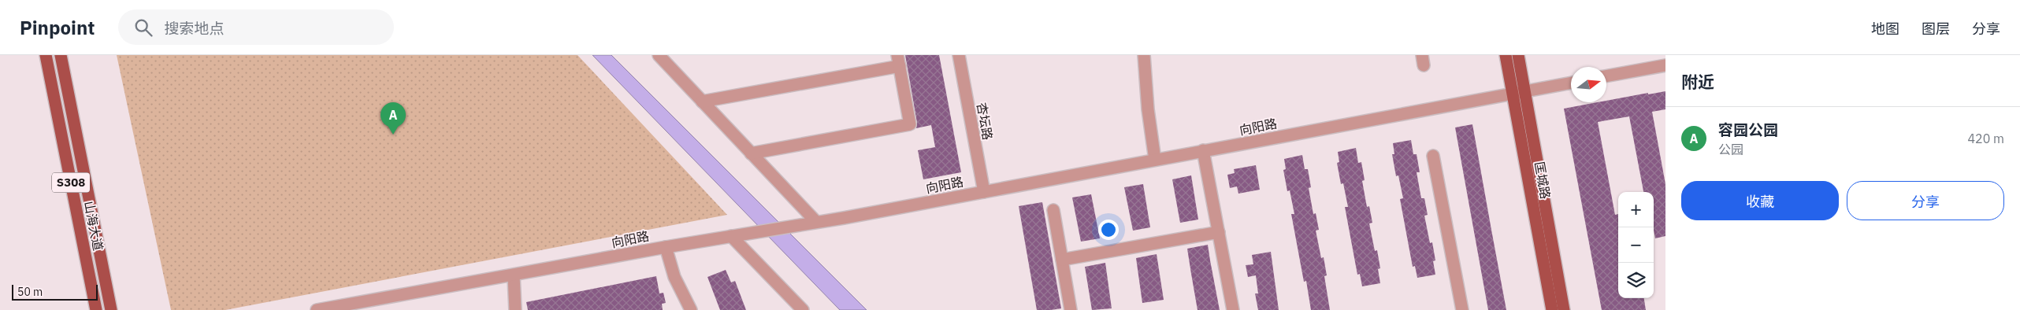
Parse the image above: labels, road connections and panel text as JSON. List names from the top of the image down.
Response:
{
  "streets": {
    "main road": ["匡城路", "S308", "山海大道"],
    "street": ["杏坛路", "向阳路"]
  },
  "crossings": [
    ["杏坛路", "向阳路"],
    ["向阳路", "匡城路"]
  ],
  "scale_bar": "50 m",
  "north": "right",
  "page": {
    "header": "Pinpoint",
    "search": "搜索地点",
    "nav": ["地图", "图层", "分享"],
    "heading": "附近",
    "pins": "A",
    "list": [
      {
        "mark": "A",
        "name": "容园公园",
        "note": "公园",
        "value": "420 m"
      }
    ],
    "buttons": ["收藏", "分享"],
    "map_buttons": ["+", "−"],
    "scale": "50 m"
  }
}
